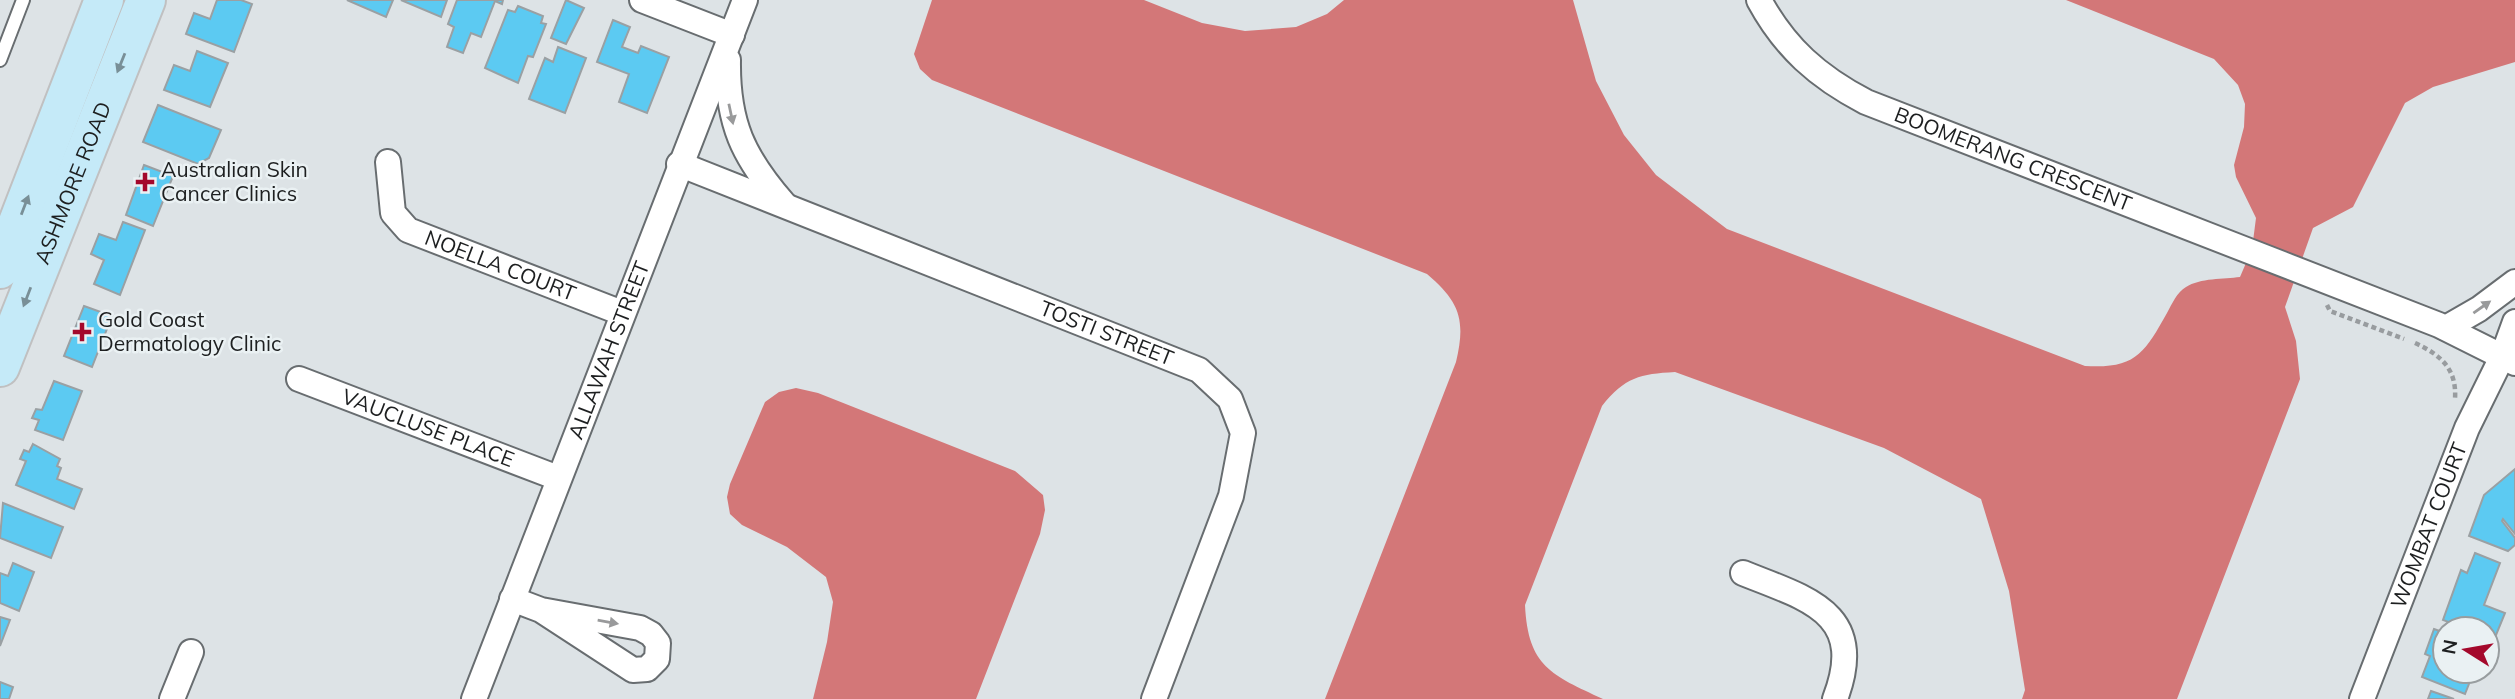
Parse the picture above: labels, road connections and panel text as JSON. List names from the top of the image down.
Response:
{
  "streets": {
    "main road": ["ASHMORE ROAD"],
    "street": [
      "BOOMERANG CRESCENT",
      "NOELLA COURT",
      "TOSTI STREET",
      "ALLAWAH STREET",
      "VAUCLUSE PLACE",
      "WOMBAT COURT"
    ]
  },
  "crossings": [
    ["BOOMERANG CRESCENT", "WOMBAT COURT"],
    ["NOELLA COURT", "ALLAWAH STREET"],
    ["TOSTI STREET", "ALLAWAH STREET"],
    ["ALLAWAH STREET", "VAUCLUSE PLACE"]
  ],
  "places": {
    "health": ["Australian Skin Cancer Clinics", "Gold Coast Dermatology Clinic"]
  },
  "north": "left"
}
